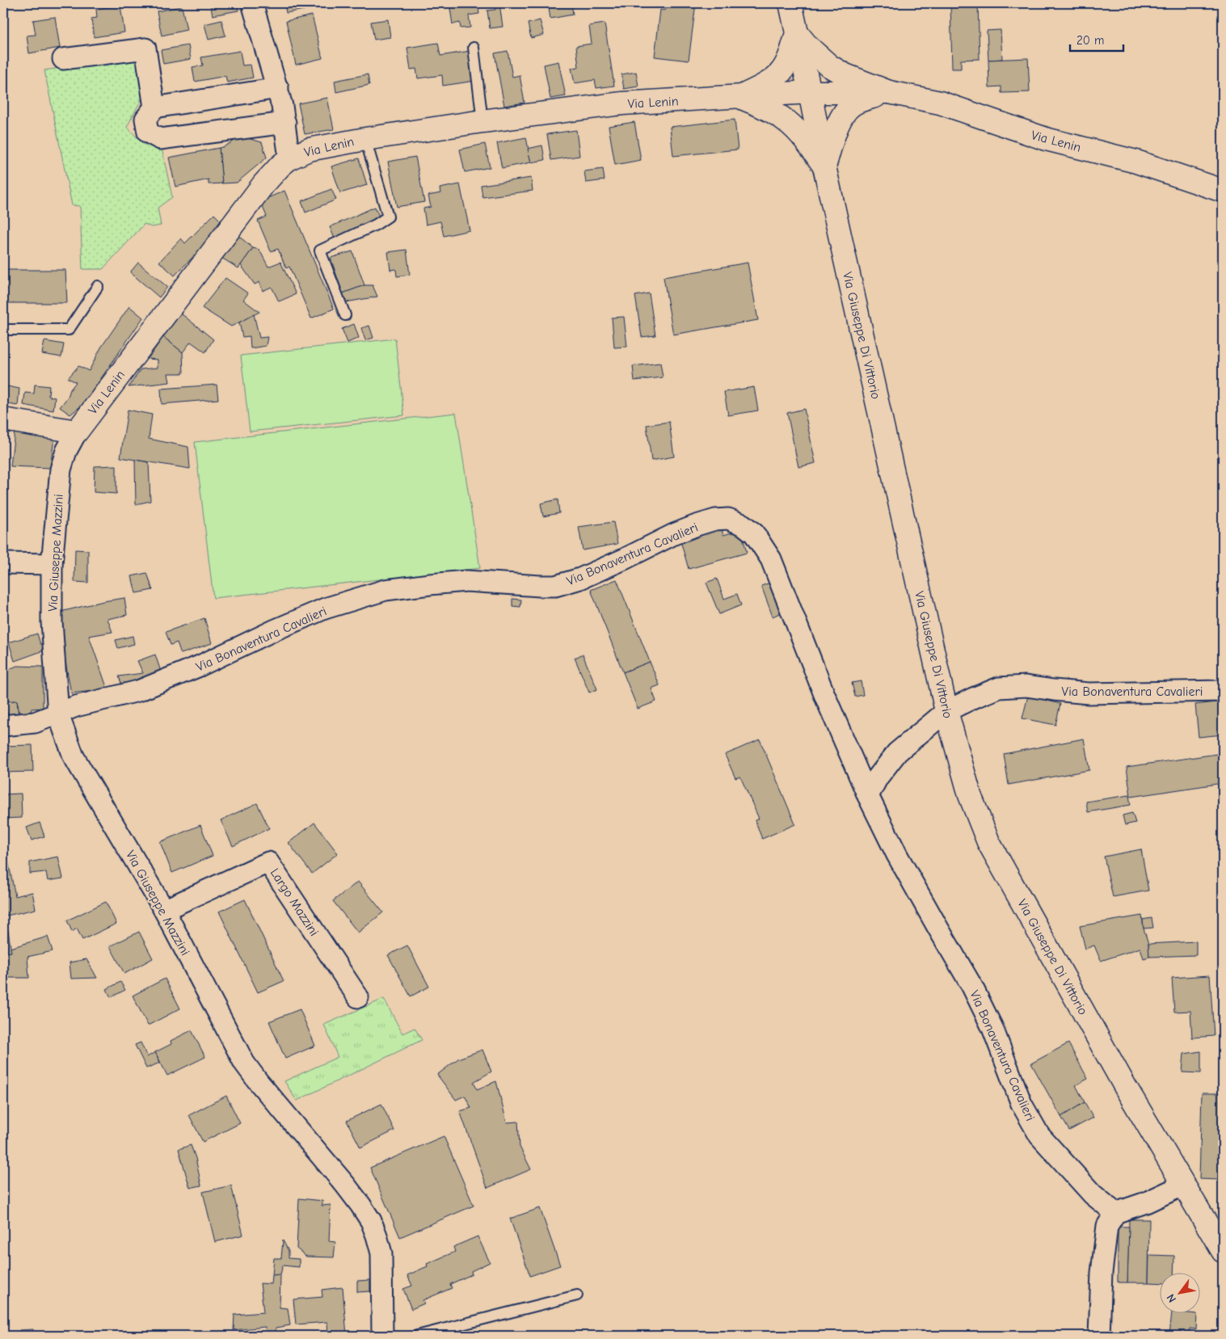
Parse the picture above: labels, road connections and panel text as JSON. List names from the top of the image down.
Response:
{
  "streets": {
    "street": [
      "Via Lenin",
      "Via Giuseppe Di Vittorio",
      "Via Giuseppe Mazzini",
      "Via Bonaventura Cavalieri",
      "Largo Mazzini"
    ]
  },
  "crossings": [
    ["Via Lenin", "Via Giuseppe Di Vittorio"],
    ["Via Lenin", "Via Giuseppe Mazzini"],
    ["Via Giuseppe Di Vittorio", "Via Bonaventura Cavalieri"],
    ["Via Giuseppe Mazzini", "Via Bonaventura Cavalieri"],
    ["Via Giuseppe Mazzini", "Largo Mazzini"]
  ],
  "scale_bar": "20 m",
  "north": "bottom left"
}
